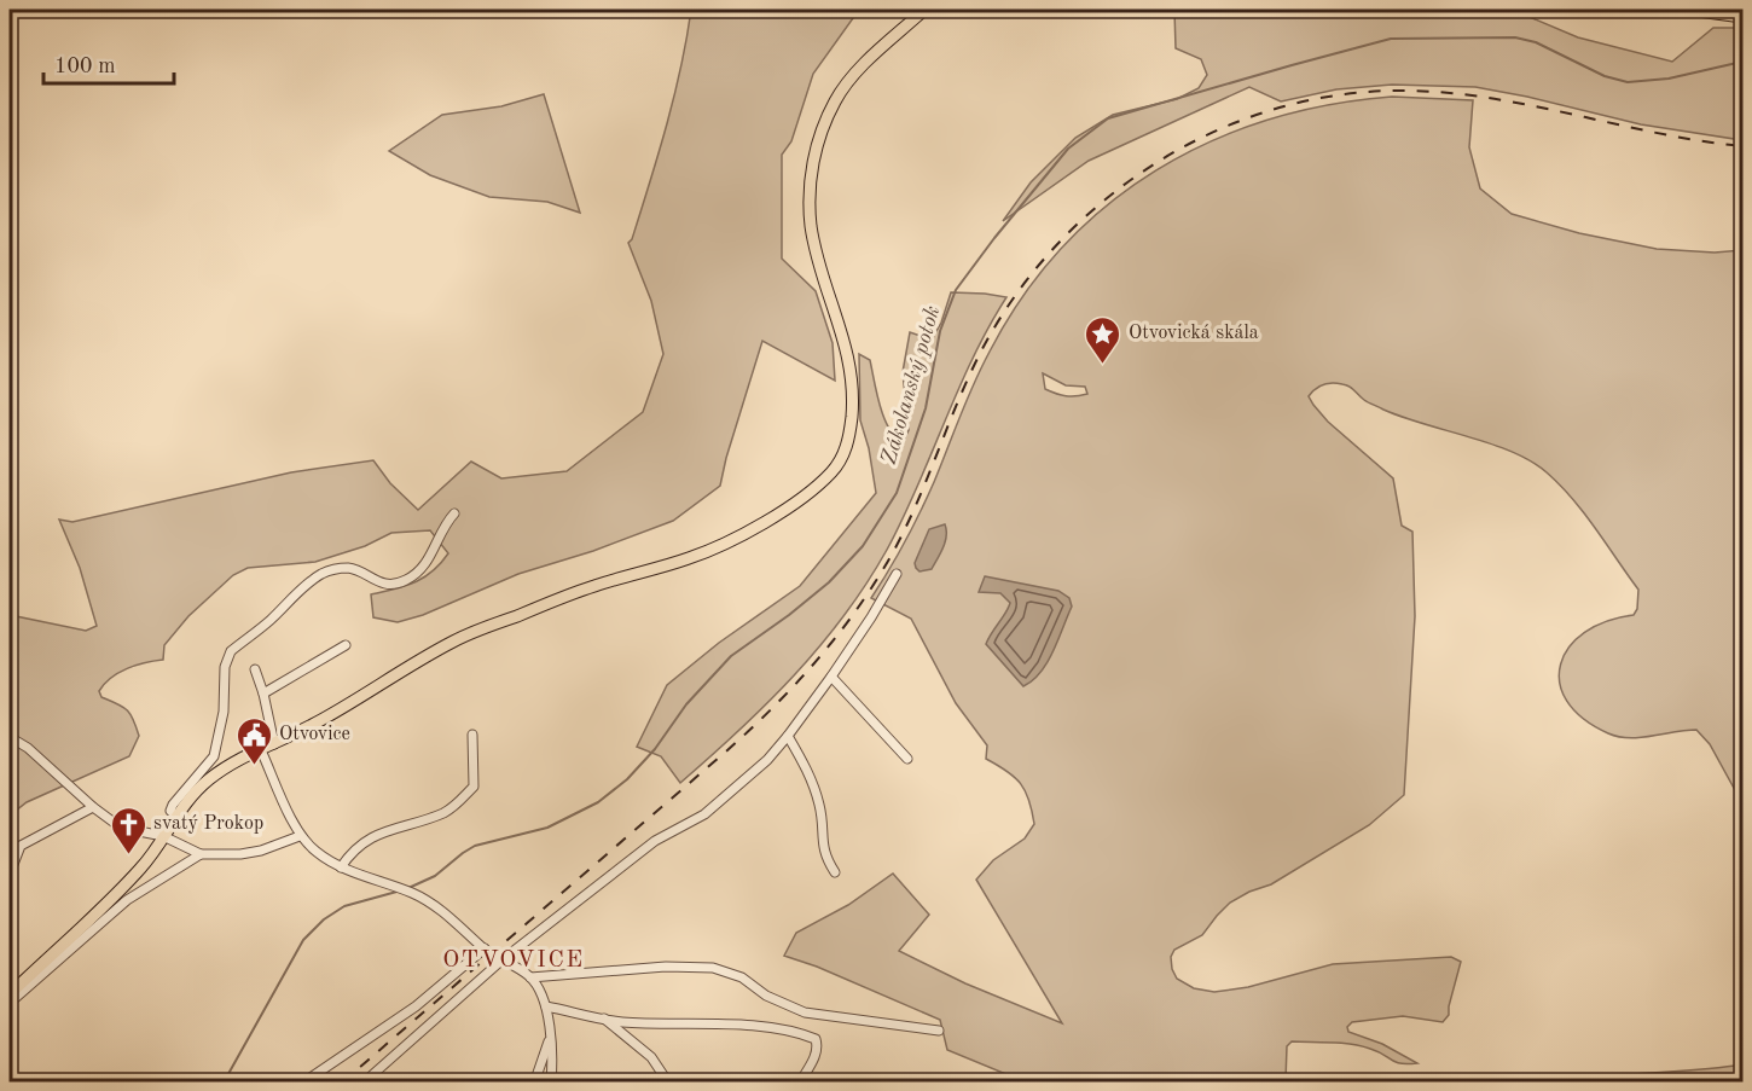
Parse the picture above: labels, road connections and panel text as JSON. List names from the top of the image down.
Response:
{
  "districts": ["OTVOVICE"],
  "water": ["Zákolanský potok"],
  "places": {
    "place": ["Otvovická skála"],
    "public building": ["Otvovice"],
    "church": ["svatý Prokop"]
  },
  "scale_bar": "100 m"
}
